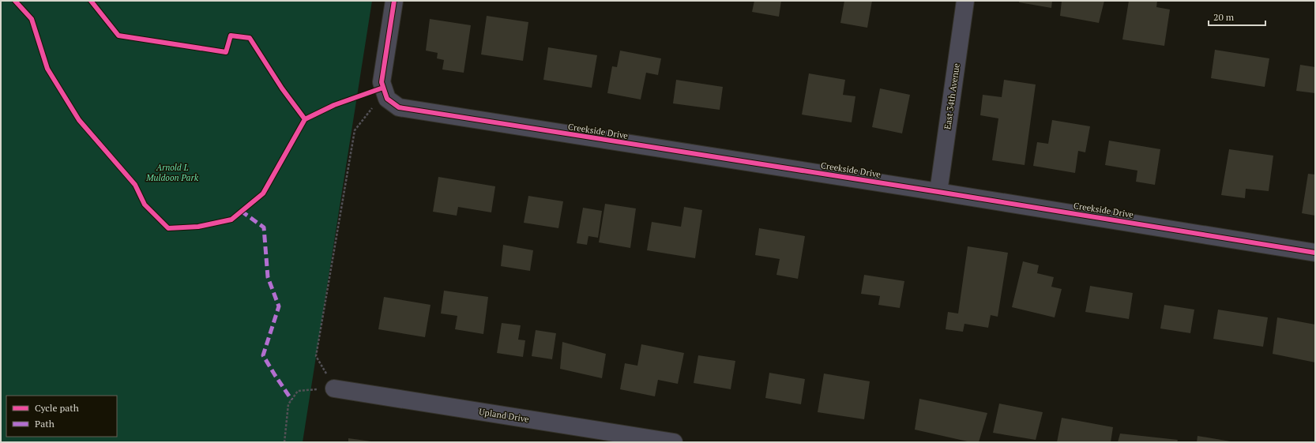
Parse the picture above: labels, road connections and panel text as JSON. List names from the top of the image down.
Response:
{
  "streets": {
    "street": ["East 34th Avenue", "Creekside Drive", "Upland Drive"]
  },
  "crossings": [
    ["East 34th Avenue", "Creekside Drive"]
  ],
  "parks": ["Arnold L Muldoon Park"],
  "legend": ["Cycle path", "Path"],
  "scale_bar": "20 m"
}
